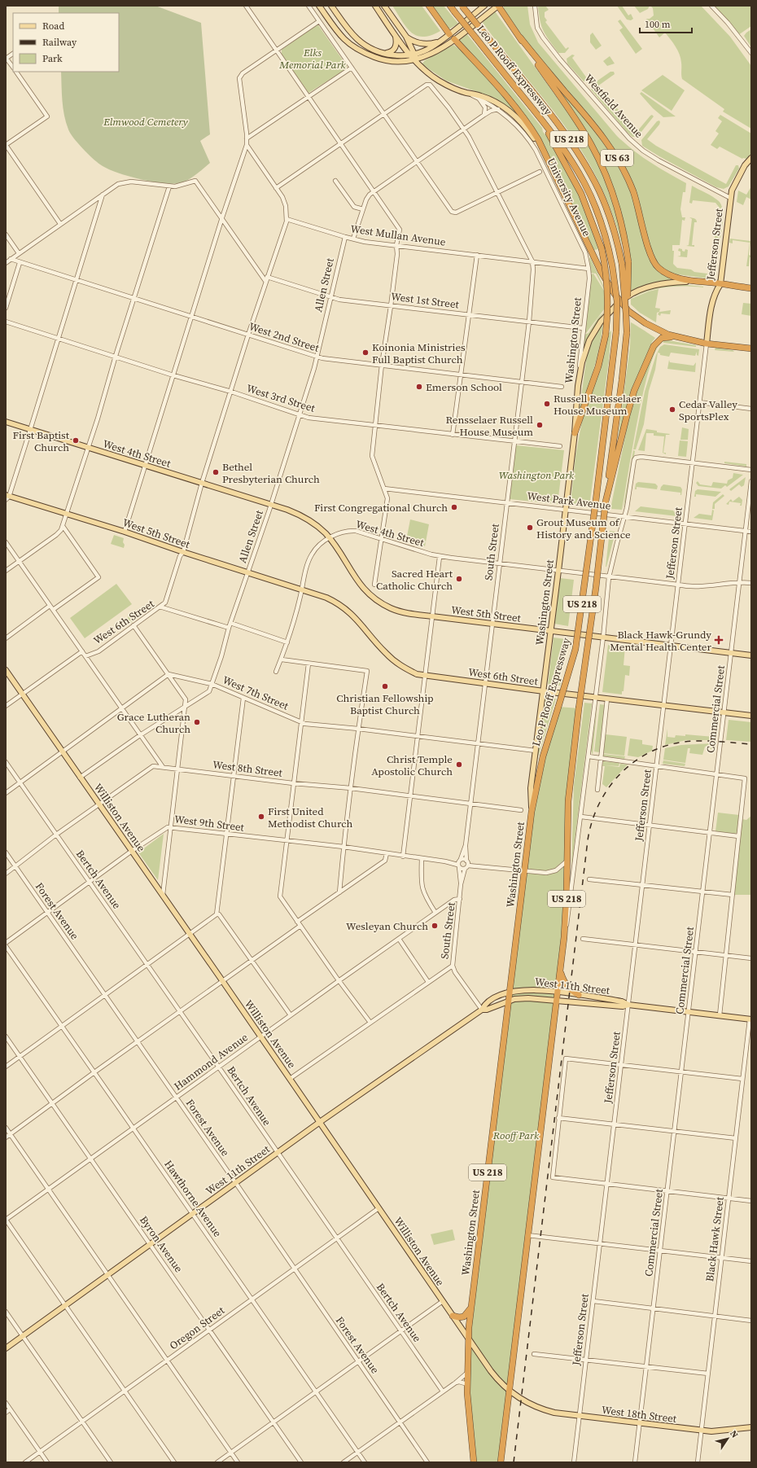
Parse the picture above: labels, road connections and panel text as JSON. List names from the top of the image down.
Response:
{
  "streets": {
    "highway": [
      "Leo P Rooff Expressway",
      "US 218",
      "US 63",
      "Washington Street"
    ],
    "main road": [
      "University Avenue",
      "Jefferson Street",
      "West 4th Street",
      "West 5th Street",
      "West 6th Street",
      "Williston Avenue",
      "West 11th Street",
      "West 18th Street"
    ],
    "street": [
      "Westfield Avenue",
      "West Mullan Avenue",
      "Allen Street",
      "West 1st Street",
      "West 2nd Street",
      "West 3rd Street",
      "West Park Avenue",
      "South Street",
      "West 7th Street",
      "Commercial Street",
      "West 8th Street",
      "West 9th Street",
      "Bertch Avenue",
      "Forest Avenue",
      "Hammond Avenue",
      "Hawthorne Avenue",
      "Black Hawk Street",
      "Byron Avenue",
      "Oregon Street"
    ]
  },
  "crossings": [
    ["Leo P Rooff Expressway", "US 218"],
    ["Leo P Rooff Expressway", "Washington Street"],
    ["Westfield Avenue", "Jefferson Street"],
    ["US 218", "Williston Avenue"],
    ["US 218", "West 11th Street"],
    ["US 63", "Jefferson Street"],
    ["University Avenue", "West Mullan Avenue"],
    ["University Avenue", "Washington Street"],
    ["West Mullan Avenue", "Allen Street"],
    ["West Mullan Avenue", "Washington Street"],
    ["West Mullan Avenue", "South Street"],
    ["Jefferson Street", "West 4th Street"],
    ["Jefferson Street", "West Park Avenue"],
    ["Jefferson Street", "West 5th Street"],
    ["Jefferson Street", "West 6th Street"],
    ["Jefferson Street", "West 11th Street"],
    ["Jefferson Street", "West 18th Street"],
    ["Allen Street", "West 1st Street"],
    ["Allen Street", "West 2nd Street"],
    ["Allen Street", "West 3rd Street"],
    ["Allen Street", "West 4th Street"],
    ["Allen Street", "West 5th Street"],
    ["Allen Street", "West 6th Street"],
    ["Allen Street", "West 7th Street"],
    ["Allen Street", "Williston Avenue"],
    ["West 1st Street", "Washington Street"],
    ["West 1st Street", "South Street"],
    ["West 2nd Street", "South Street"],
    ["Washington Street", "West 4th Street"],
    ["Washington Street", "West Park Avenue"],
    ["Washington Street", "West 5th Street"],
    ["Washington Street", "West 6th Street"],
    ["Washington Street", "West 7th Street"],
    ["Washington Street", "Williston Avenue"],
    ["Washington Street", "West 11th Street"],
    ["West 3rd Street", "South Street"],
    ["West 4th Street", "West 5th Street"],
    ["West 4th Street", "South Street"],
    ["West 4th Street", "Commercial Street"],
    ["West Park Avenue", "South Street"],
    ["West Park Avenue", "Commercial Street"],
    ["West 5th Street", "South Street"],
    ["West 5th Street", "West 6th Street"],
    ["West 5th Street", "Commercial Street"],
    ["South Street", "West 6th Street"],
    ["South Street", "West 7th Street"],
    ["South Street", "West 8th Street"],
    ["South Street", "West 9th Street"],
    ["South Street", "West 11th Street"],
    ["South Street", "Hammond Avenue"],
    ["West 6th Street", "Commercial Street"],
    ["Commercial Street", "West 11th Street"],
    ["Commercial Street", "West 18th Street"],
    ["West 8th Street", "Williston Avenue"],
    ["West 8th Street", "Bertch Avenue"],
    ["West 8th Street", "Forest Avenue"],
    ["Williston Avenue", "West 9th Street"],
    ["Williston Avenue", "West 11th Street"],
    ["Williston Avenue", "Hammond Avenue"],
    ["Williston Avenue", "Oregon Street"],
    ["Williston Avenue", "West 18th Street"],
    ["West 9th Street", "Bertch Avenue"],
    ["West 9th Street", "Forest Avenue"],
    ["Bertch Avenue", "West 11th Street"],
    ["Bertch Avenue", "Hammond Avenue"],
    ["Bertch Avenue", "Oregon Street"],
    ["Forest Avenue", "West 11th Street"],
    ["Forest Avenue", "Hammond Avenue"],
    ["Forest Avenue", "Oregon Street"],
    ["West 11th Street", "Hawthorne Avenue"],
    ["West 11th Street", "Black Hawk Street"],
    ["West 11th Street", "Byron Avenue"],
    ["Hammond Avenue", "Hawthorne Avenue"],
    ["Hammond Avenue", "Byron Avenue"],
    ["Hawthorne Avenue", "Oregon Street"],
    ["Black Hawk Street", "West 18th Street"],
    ["Byron Avenue", "Oregon Street"]
  ],
  "parks": [
    "Elks Memorial Park",
    "Elmwood Cemetery",
    "Washington Park",
    "Rooff Park"
  ],
  "places": {
    "other": [
      "Koinonia Ministries Full Baptist Church",
      "Emerson School",
      "Russell Rensselaer House Museum",
      "Cedar Valley SportsPlex",
      "Rensselaer Russell House Museum",
      "First Baptist Church",
      "Bethel Presbyterian Church",
      "First Congregational Church",
      "Grout Museum of History and Science",
      "Sacred Heart Catholic Church",
      "Christian Fellowship Baptist Church",
      "Grace Lutheran Church",
      "Christ Temple Apostolic Church",
      "First United Methodist Church",
      "Wesleyan Church"
    ],
    "health": ["Black Hawk-Grundy Mental Health Center"]
  },
  "legend": ["Road", "Railway", "Park"],
  "scale_bar": "100 m",
  "north": "top right"
}
